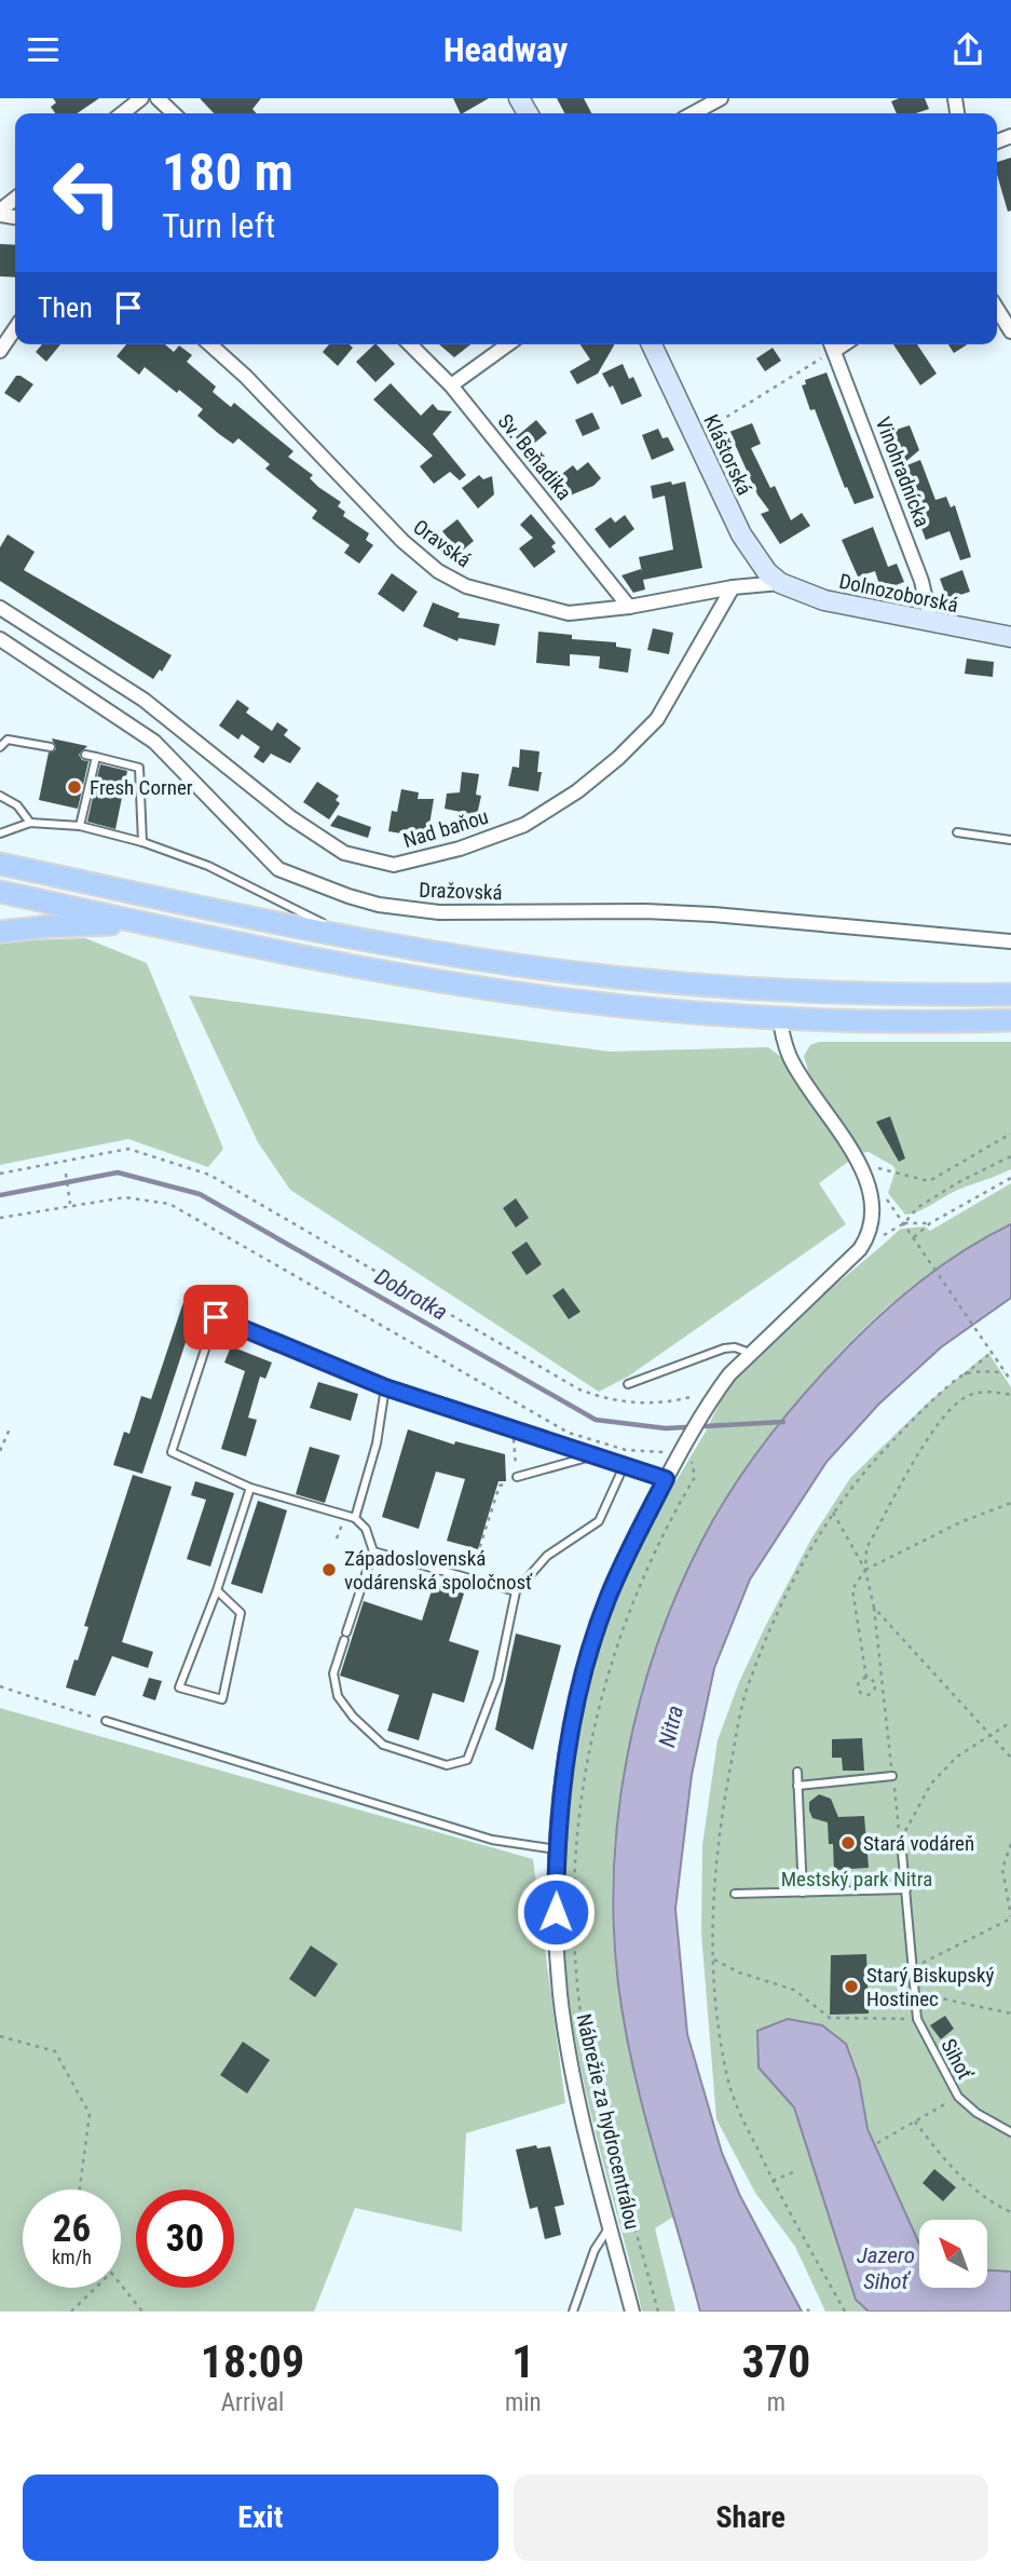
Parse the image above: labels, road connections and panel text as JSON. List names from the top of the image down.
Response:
{
  "streets": {
    "street": [
      "Kláštorská",
      "Sv. Beňadika",
      "Vinohradnícka",
      "Oravská",
      "Dolnozoborská",
      "Nad baňou",
      "Dražovská",
      "Nábrežie za hydrocentrálou"
    ],
    "lane": ["Sihoť"]
  },
  "crossings": [
    ["Kláštorská", "Oravská"],
    ["Kláštorská", "Dolnozoborská"],
    ["Sv. Beňadika", "Oravská"],
    ["Vinohradnícka", "Dolnozoborská"],
    ["Oravská", "Dolnozoborská"],
    ["Oravská", "Nad baňou"]
  ],
  "water": ["Dobrotka", "Nitra", "Jazero Sihoť"],
  "parks": ["Mestský park Nitra"],
  "places": [
    "Fresh Corner",
    "Západoslovenská vodárenská spoločnosť",
    "Stará vodáreň",
    "Starý Biskupský Hostinec"
  ],
  "north": "top left",
  "page": {
    "header": "Headway",
    "turn": ["180 m", "Turn left"],
    "then": "Then",
    "speed": "26 km/h",
    "limit": "30",
    "eta": [
      "18:09",
      "Arrival",
      "1",
      "min",
      "370",
      "m"
    ],
    "buttons": ["Exit", "Share"]
  }
}
